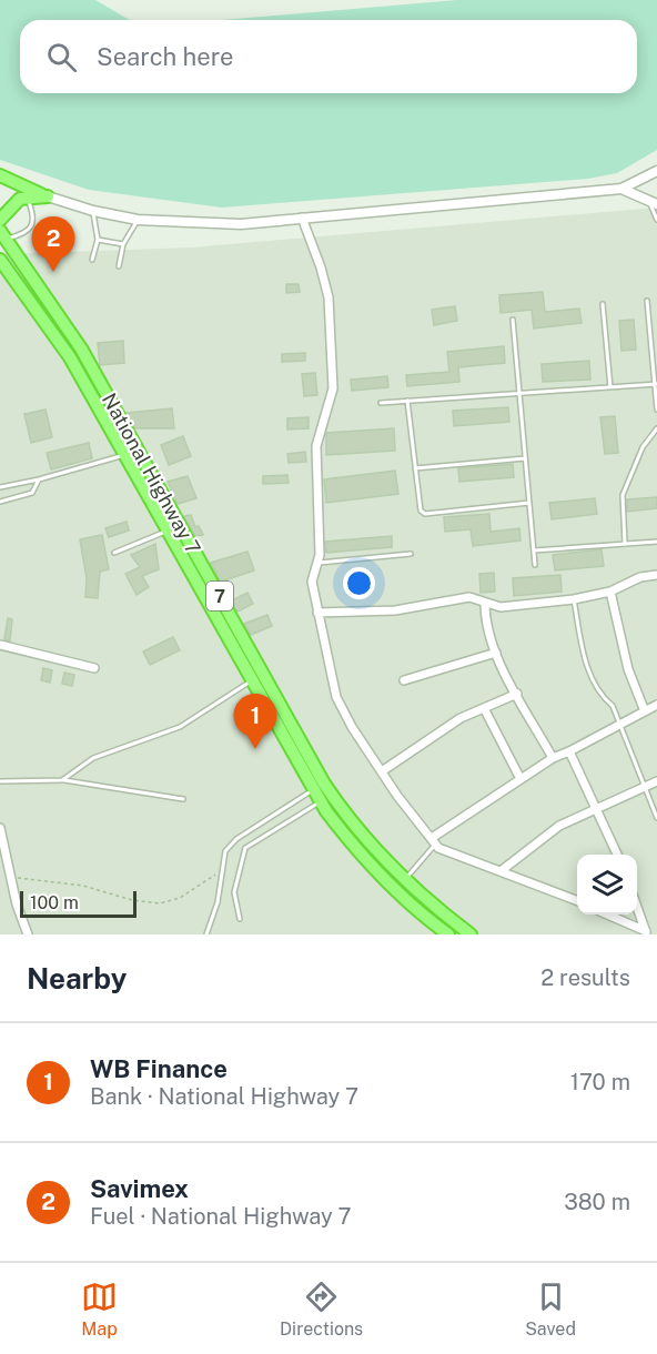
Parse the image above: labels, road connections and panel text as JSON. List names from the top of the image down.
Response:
{
  "streets": {
    "highway": ["National Highway 7", "7"]
  },
  "scale_bar": "100 m",
  "page": {
    "search": "Search here",
    "pins": ["2", "1"],
    "scale": "100 m",
    "heading": ["Nearby", "2 results"],
    "list": [
      {
        "mark": "1",
        "name": "WB Finance",
        "note": "Bank · National Highway 7",
        "value": "170 m"
      },
      {
        "mark": "2",
        "name": "Savimex",
        "note": "Fuel · National Highway 7",
        "value": "380 m"
      }
    ],
    "nav": ["Map", "Directions", "Saved"]
  }
}
